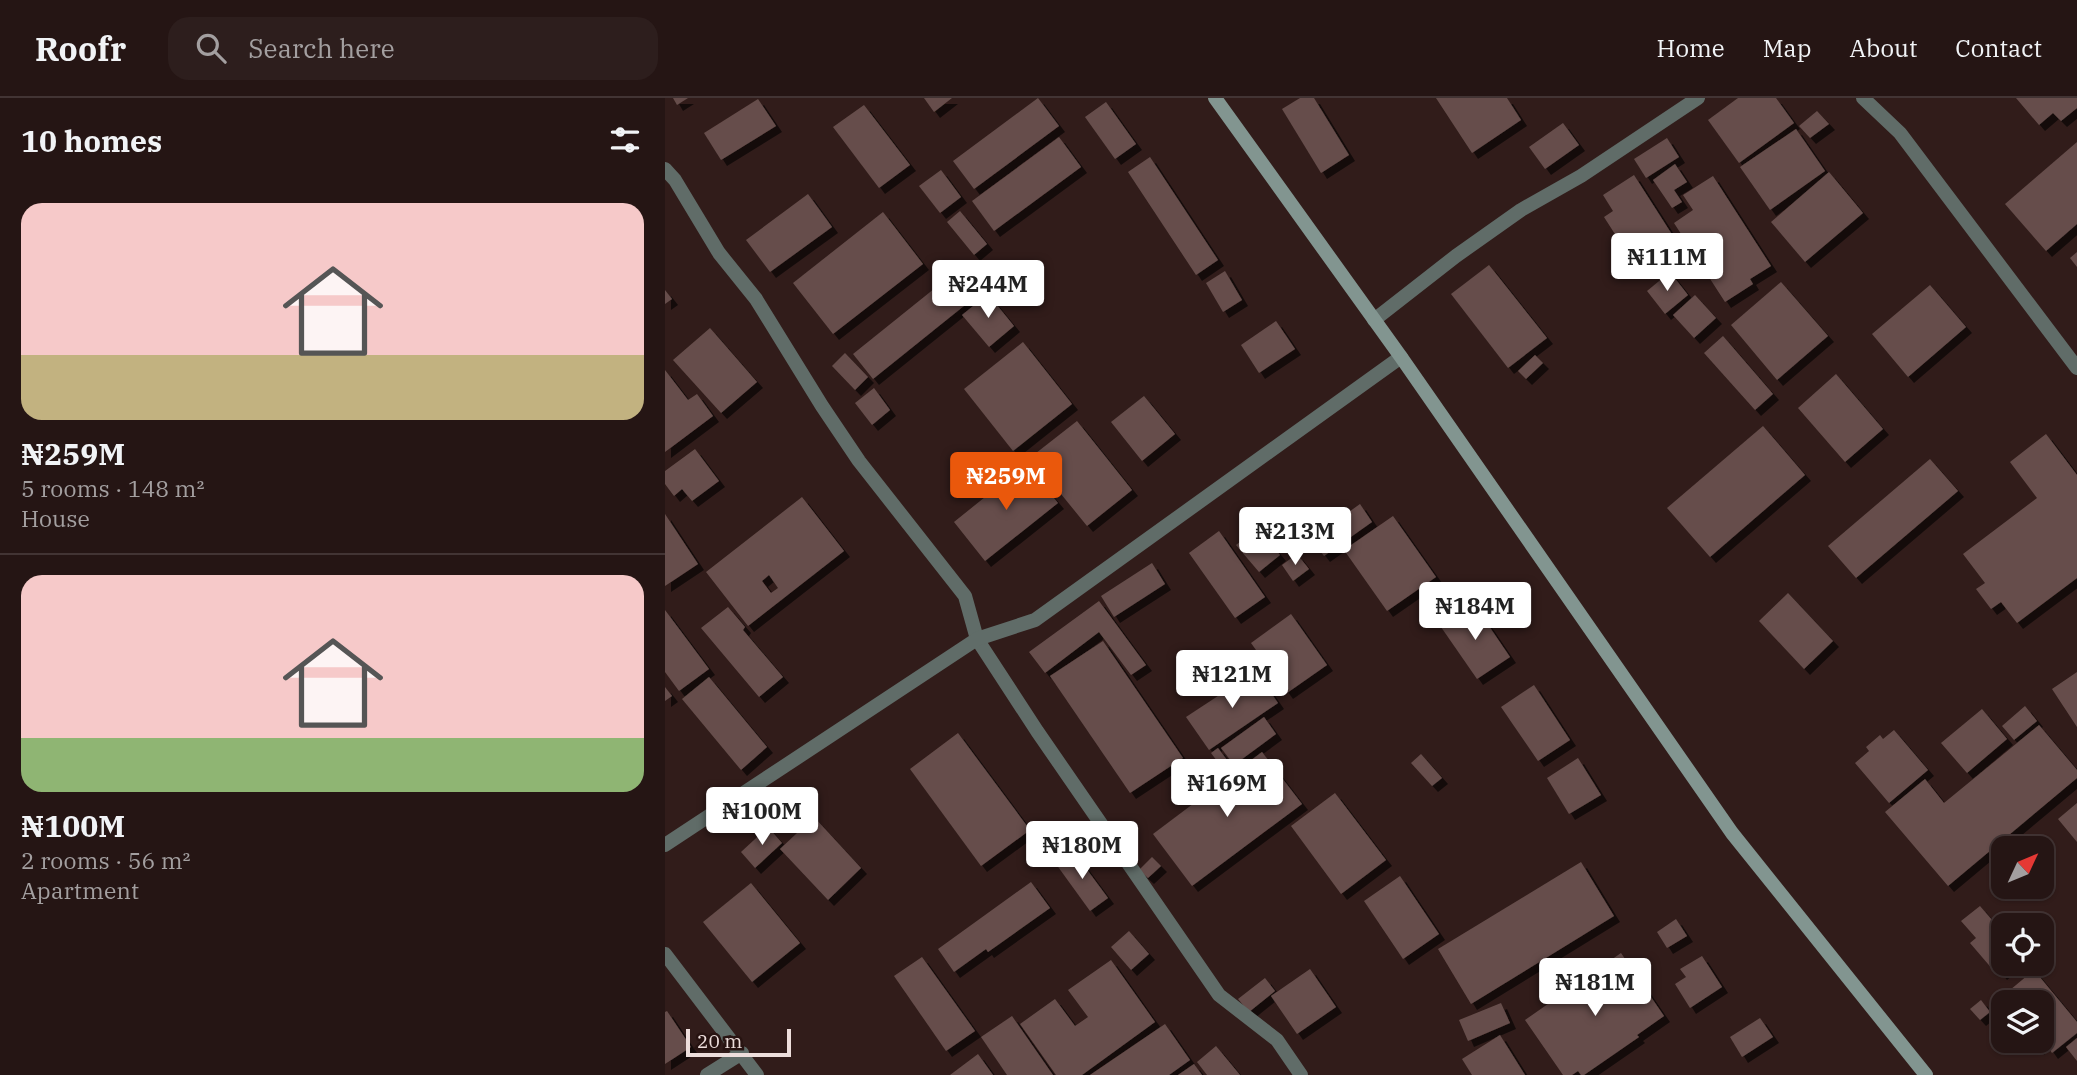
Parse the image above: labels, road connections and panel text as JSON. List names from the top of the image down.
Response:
{
  "scale_bar": "20 m",
  "north": "top right",
  "page": {
    "header": "Roofr",
    "search": "Search here",
    "nav": [
      "Home",
      "Map",
      "About",
      "Contact"
    ],
    "heading": "10 homes",
    "list": [
      {
        "name": "₦259M",
        "note": "5 rooms · 148 m² · House"
      },
      {
        "name": "₦100M",
        "note": "2 rooms · 56 m² · Apartment"
      }
    ],
    "price": [
      "₦111M",
      "₦244M",
      "₦259M",
      "₦213M",
      "₦184M",
      "₦121M",
      "₦169M",
      "₦100M",
      "₦180M",
      "₦181M"
    ],
    "scale": "20 m"
  }
}
